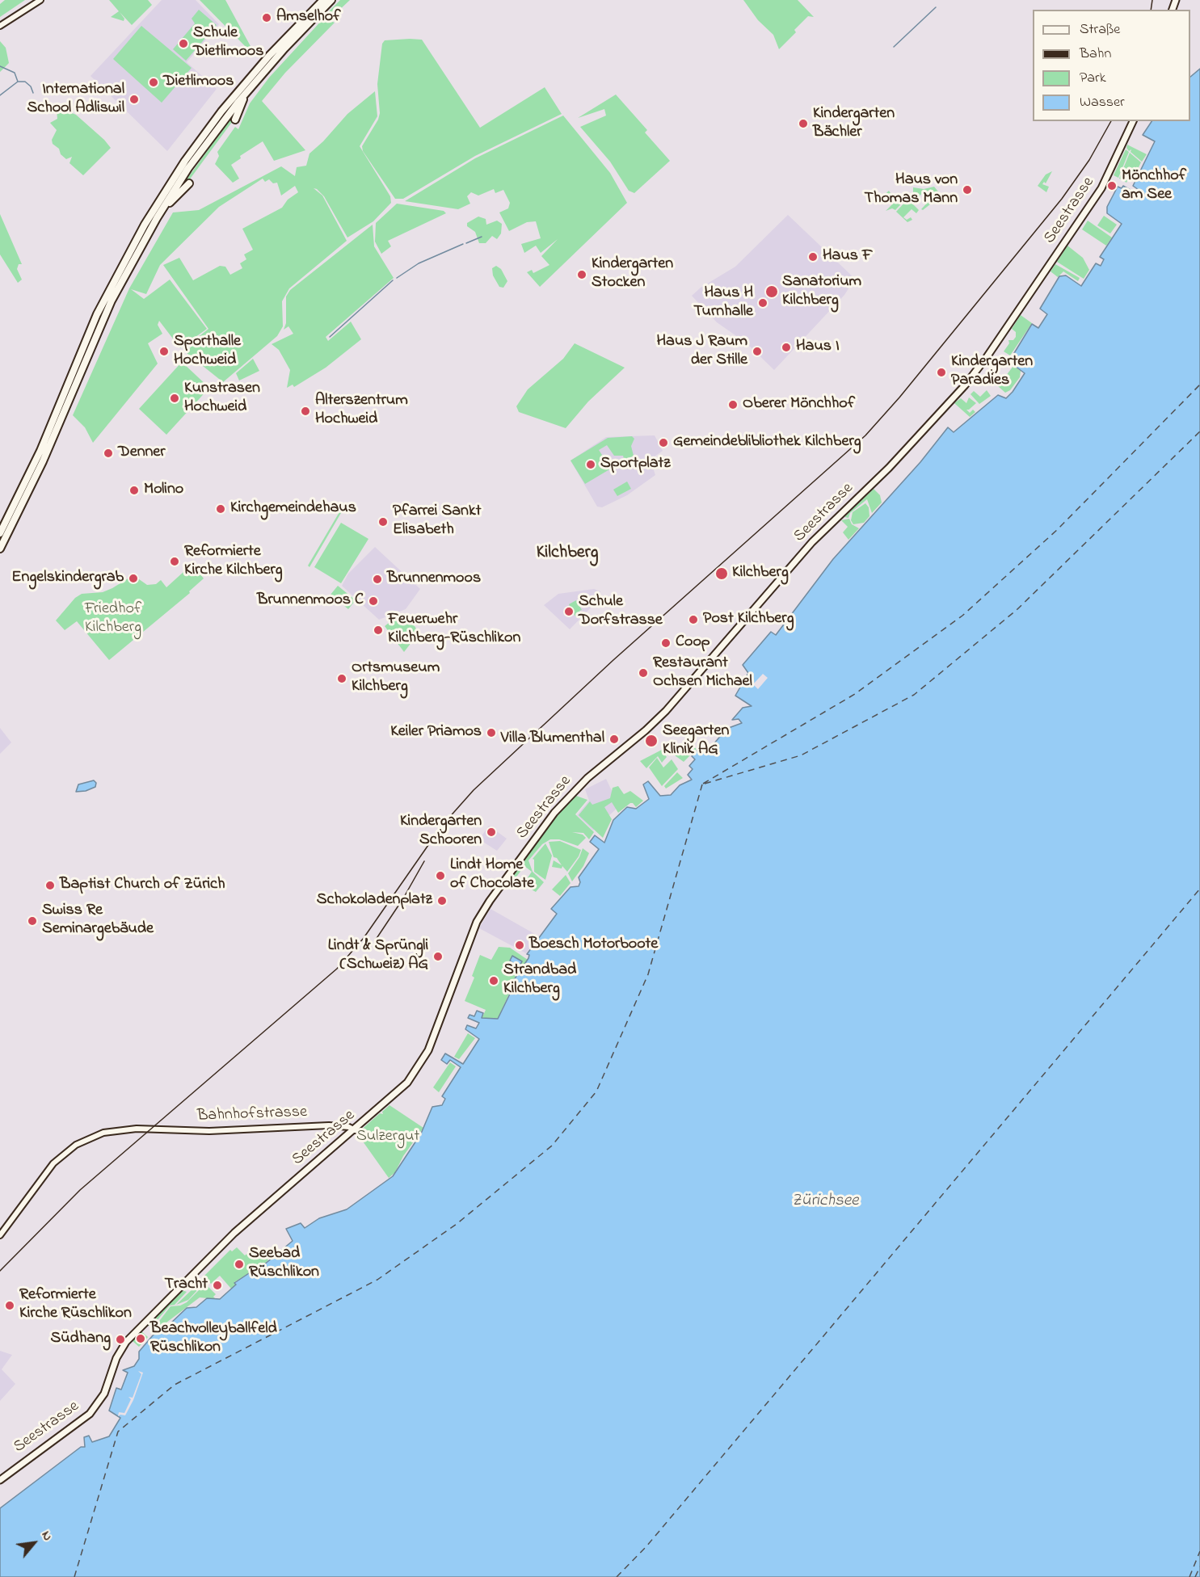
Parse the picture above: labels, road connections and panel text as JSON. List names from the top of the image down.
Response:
{
  "streets": {
    "main road": ["Seestrasse", "Bahnhofstrasse"]
  },
  "crossings": [
    ["Seestrasse", "Bahnhofstrasse"]
  ],
  "districts": ["Kilchberg"],
  "water": ["Zürichsee"],
  "parks": ["Friedhof Kilchberg", "Sulzergut"],
  "places": [
    "Amselhof",
    "Schule Dietlimoos",
    "Dietlimoos",
    "International School Adliswil",
    "Kindergarten Bächler",
    "Mönchhof am See",
    "Haus von Thomas Mann",
    "Haus F",
    "Kindergarten Stocken",
    "Sanatorium Kilchberg",
    "Haus H Turnhalle",
    "Haus I",
    "Sporthalle Hochweid",
    "Haus J Raum der Stille",
    "Kindergarten Paradies",
    "Kunstrasen Hochweid",
    "Oberer Mönchhof",
    "Alterszentrum Hochweid",
    "Gemeindeblibliothek Kilchberg",
    "Denner",
    "Sportplatz",
    "Molino",
    "Kirchgemeindehaus",
    "Pfarrei Sankt Elisabeth",
    "Reformierte Kirche Kilchberg",
    "Kilchberg",
    "Engelskindergrab",
    "Brunnenmoos",
    "Brunnenmoos C",
    "Schule Dorfstrasse",
    "Post Kilchberg",
    "Feuerwehr Kilchberg-Rüschlikon",
    "Coop",
    "Restaurant Ochsen Michael",
    "Ortsmuseum Kilchberg",
    "Keiler Priamos",
    "Villa Blumenthal",
    "Seegarten Klinik AG",
    "Kindergarten Schooren",
    "Lindt Home of Chocolate",
    "Baptist Church of Zürich",
    "Schokoladenplatz",
    "Swiss Re Seminargebäude",
    "Boesch Motorboote",
    "Lindt & Sprüngli (Schweiz) AG",
    "Strandbad Kilchberg",
    "Seebad Rüschlikon",
    "Tracht",
    "Reformierte Kirche Rüschlikon",
    "Beachvolleyballfeld Rüschlikon",
    "Südhang"
  ],
  "legend": [
    "Straße",
    "Bahn",
    "Park",
    "Wasser"
  ],
  "north": "top right"
}
